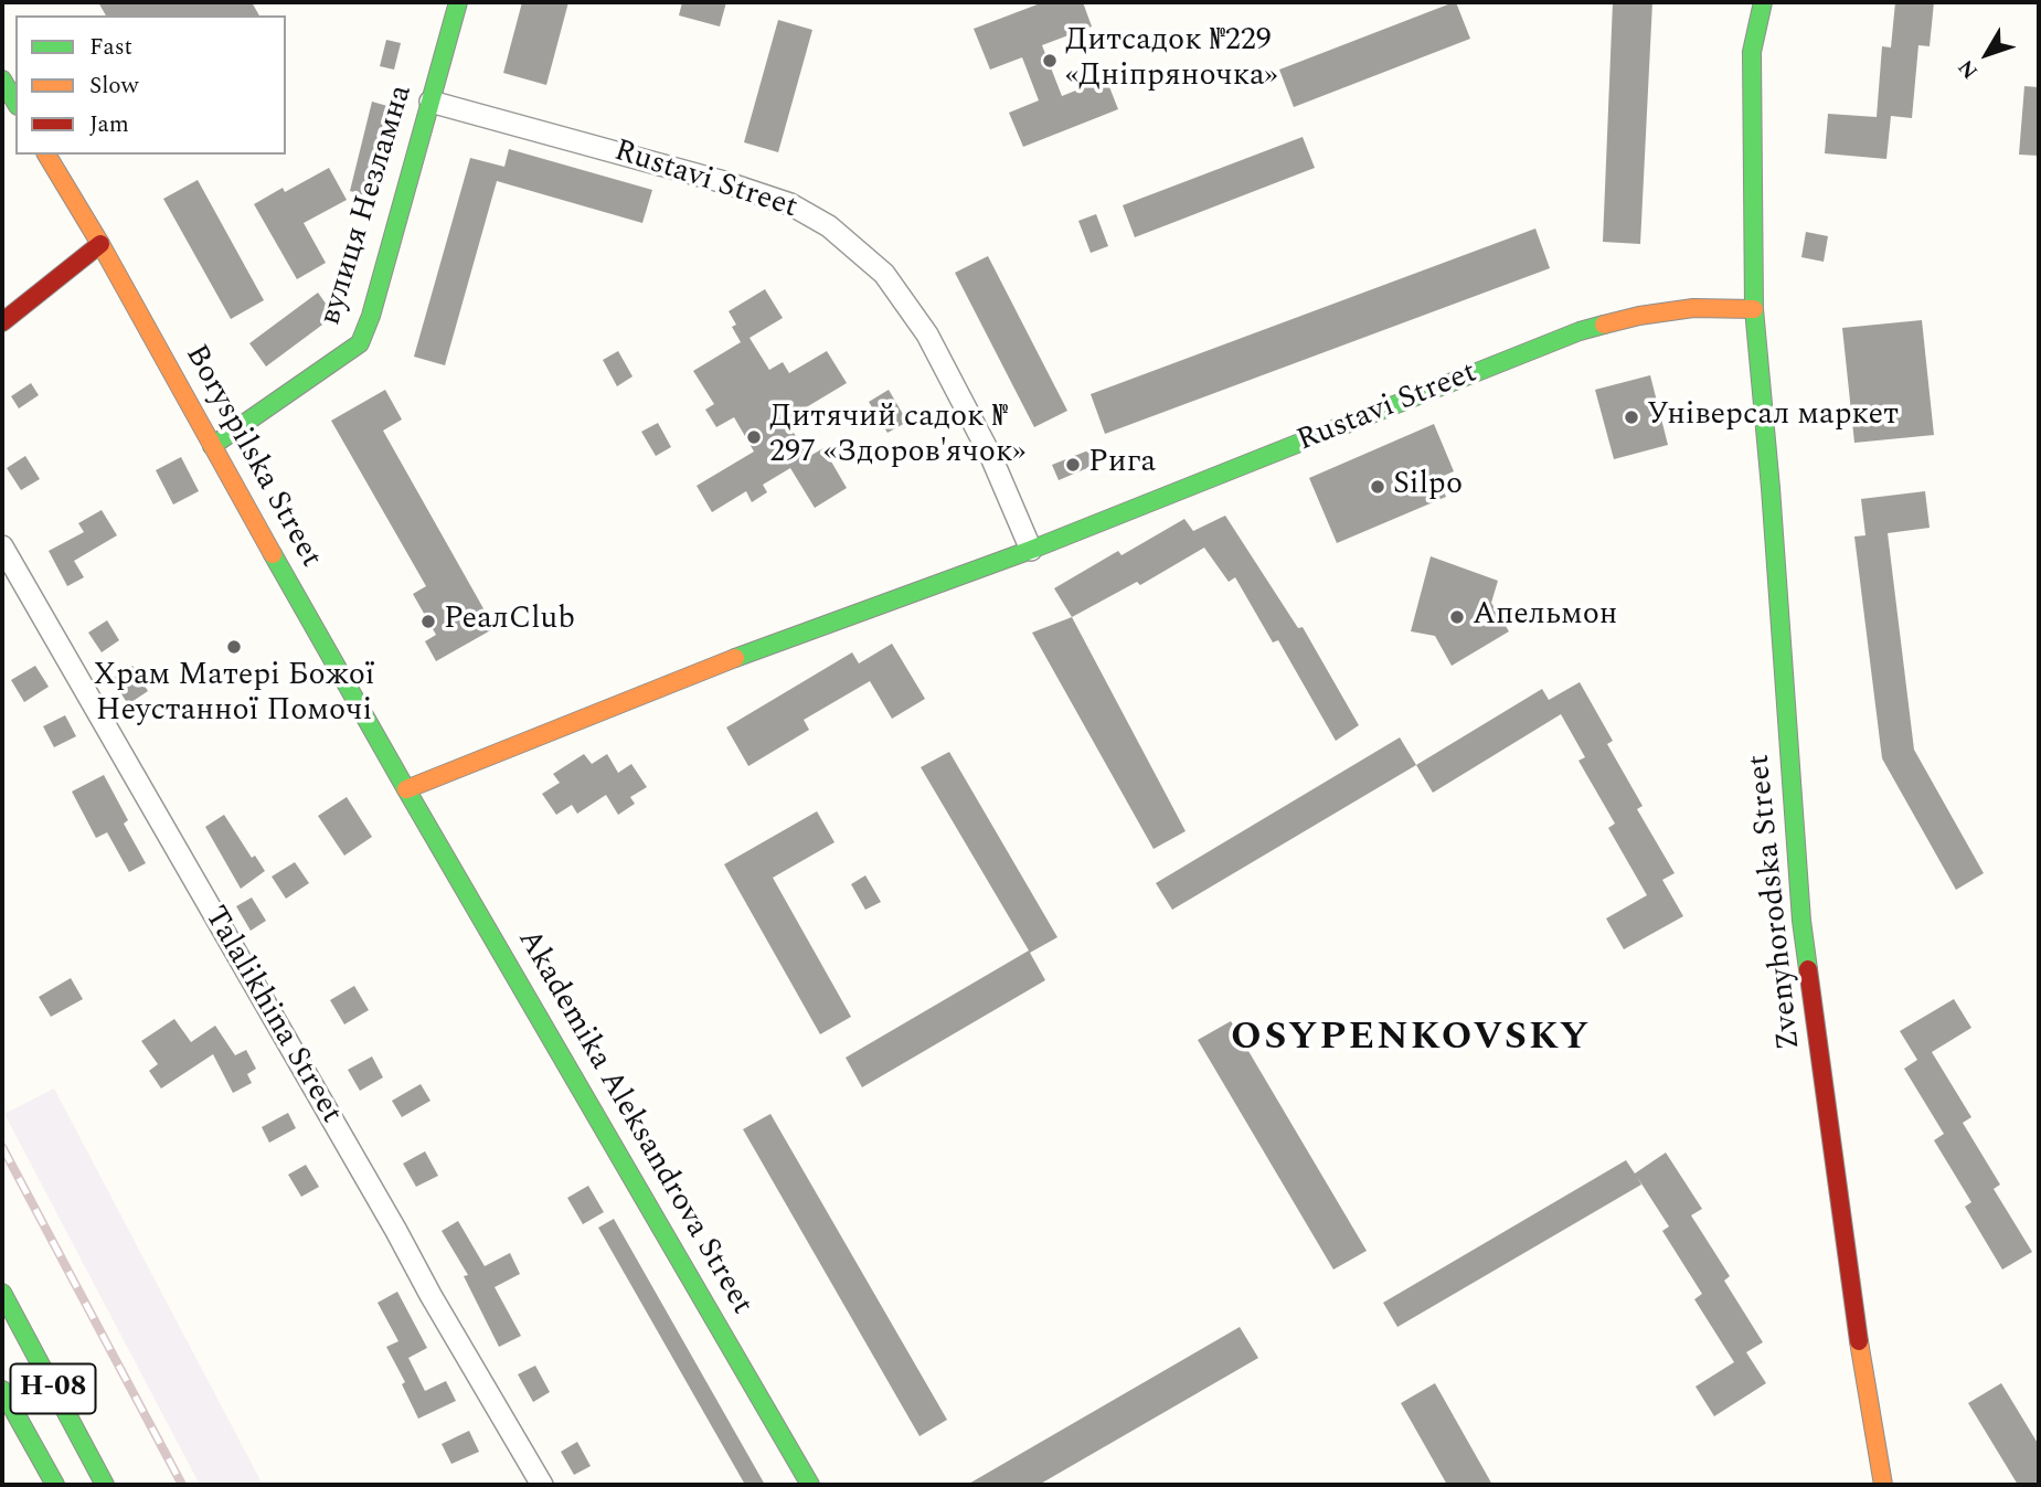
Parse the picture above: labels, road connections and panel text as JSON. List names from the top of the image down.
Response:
{
  "streets": {
    "street": [
      "Rustavi Street",
      "вулиця Незламна",
      "Boryspilska Street",
      "Zvenyhorodska Street",
      "Talalikhina Street",
      "Akademika Aleksandrova Street",
      "Н-08"
    ]
  },
  "crossings": [
    ["Rustavi Street", "вулиця Незламна"],
    ["Rustavi Street", "Boryspilska Street"],
    ["Rustavi Street", "Zvenyhorodska Street"],
    ["Rustavi Street", "Akademika Aleksandrova Street"],
    ["вулиця Незламна", "Boryspilska Street"],
    ["Boryspilska Street", "Akademika Aleksandrova Street"]
  ],
  "districts": ["OSYPENKOVSKY"],
  "places": [
    "Дитсадок №229 «Дніпряночка»",
    "Універсал маркет",
    "Дитячий садок № 297 «Здоров'ячок»",
    "Рига",
    "Silpo",
    "Апельмон",
    "РеалClub",
    "Храм Матері Божої Неустанної Помочі"
  ],
  "legend": ["Fast", "Slow", "Jam"],
  "north": "bottom left"
}
